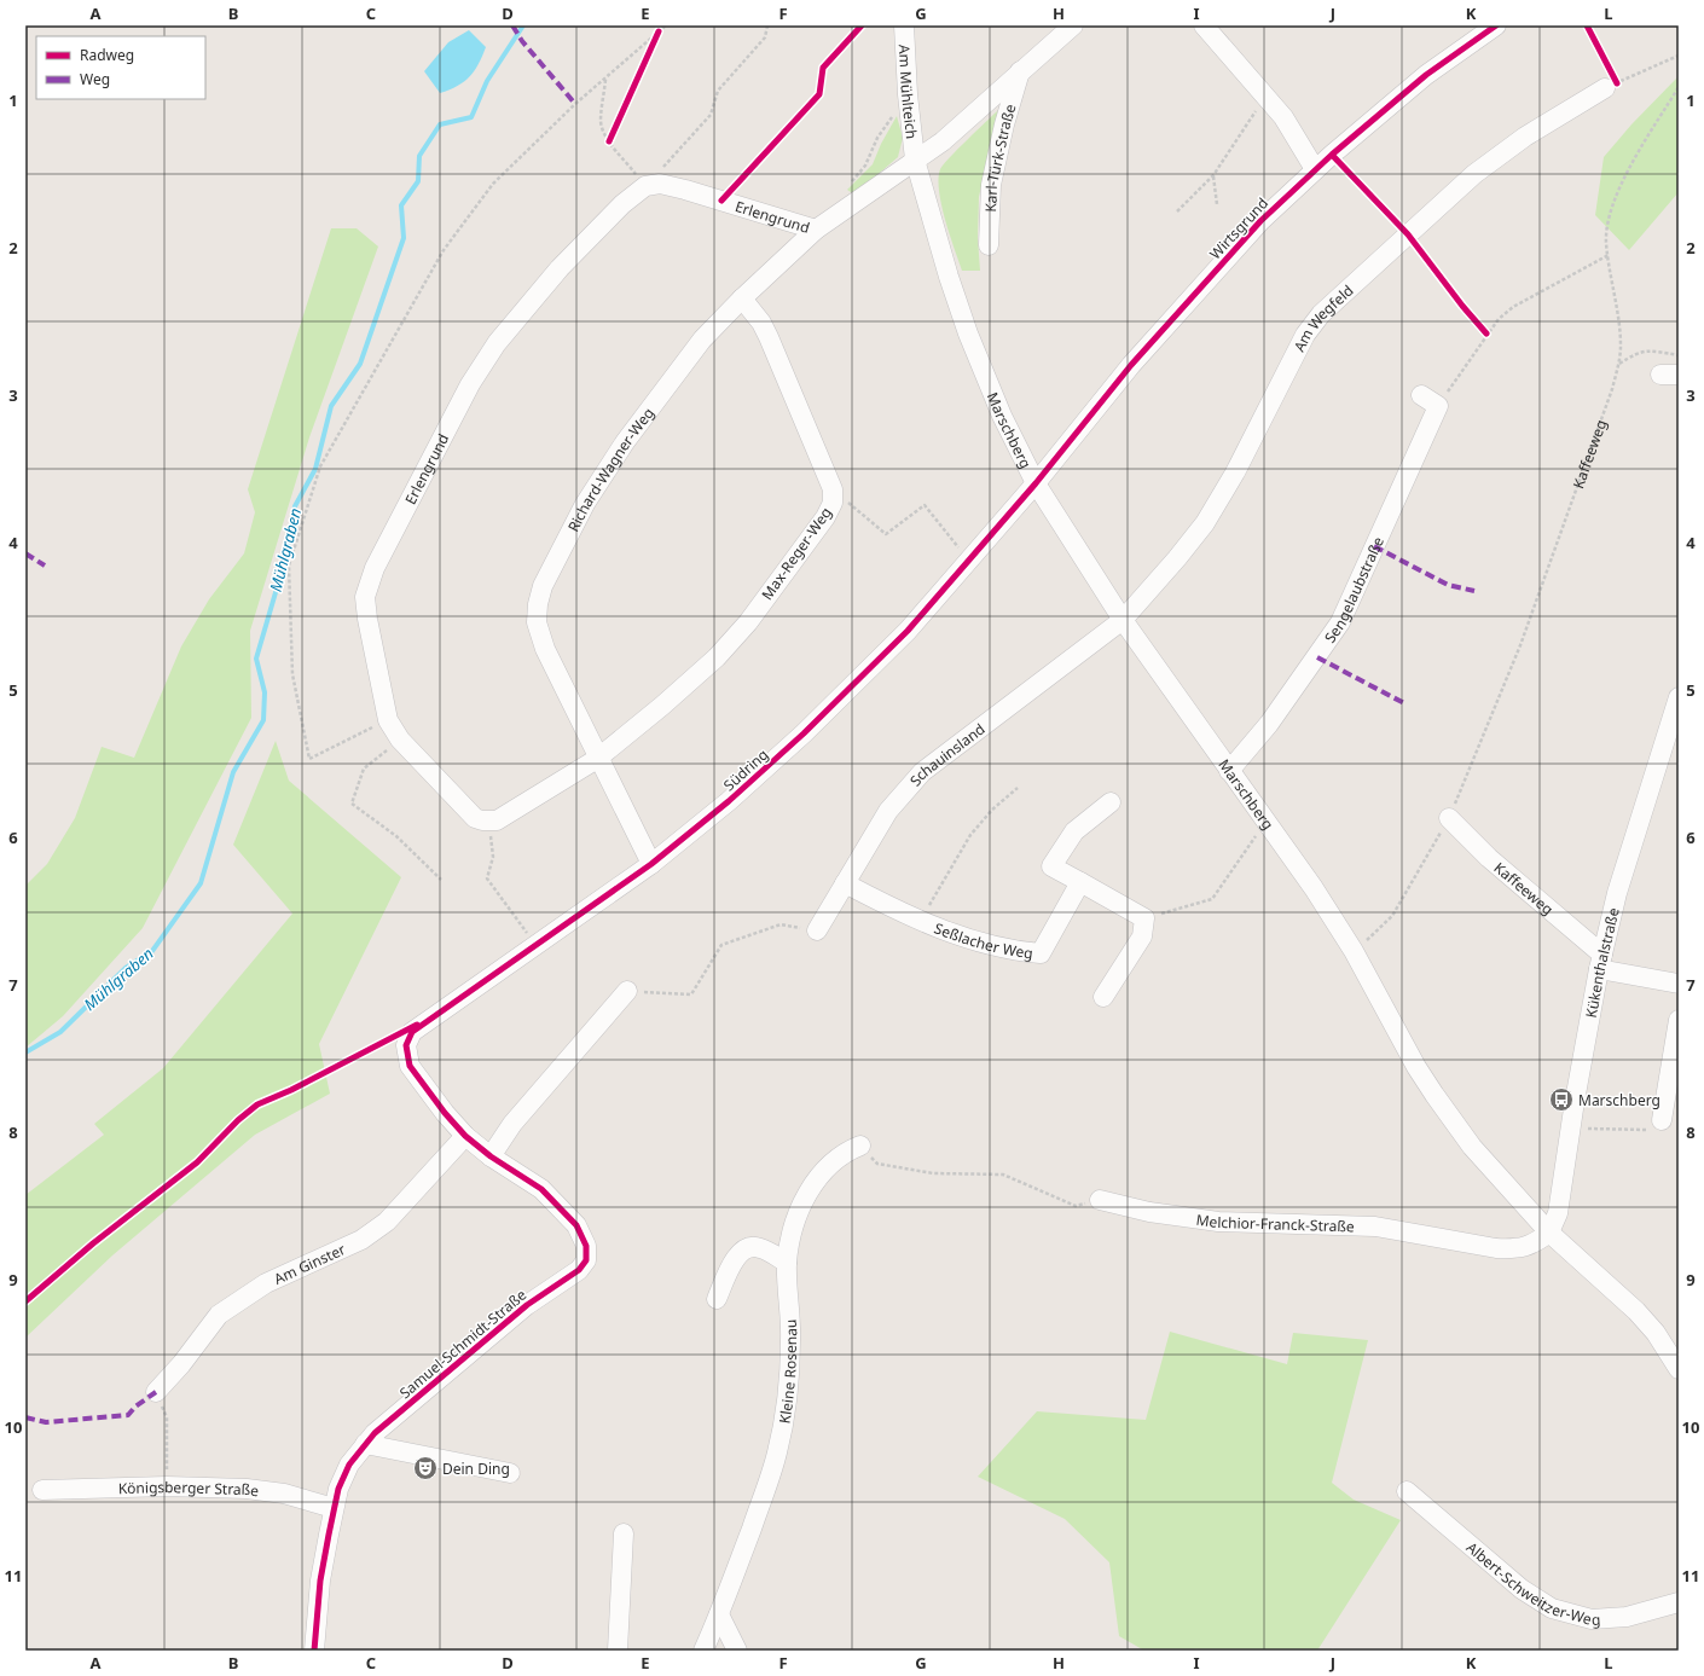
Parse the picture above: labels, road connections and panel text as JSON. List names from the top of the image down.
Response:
{
  "streets": {
    "street": [
      "Am Mühlteich",
      "Karl-Türk-Straße",
      "Erlengrund",
      "Wirtsgrund",
      "Am Wegfeld",
      "Marschberg",
      "Kaffeeweg",
      "Richard-Wagner-Weg",
      "Max-Reger-Weg",
      "Sengelaubstraße",
      "Schauinsland",
      "Südring",
      "Seßlacher Weg",
      "Kükenthalstraße",
      "Melchior-Franck-Straße",
      "Am Ginster",
      "Samuel-Schmidt-Straße",
      "Kleine Rosenau",
      "Königsberger Straße",
      "Albert-Schweitzer-Weg"
    ]
  },
  "crossings": [
    ["Am Mühlteich", "Karl-Türk-Straße"],
    ["Am Mühlteich", "Marschberg"],
    ["Am Mühlteich", "Richard-Wagner-Weg"],
    ["Karl-Türk-Straße", "Marschberg"],
    ["Karl-Türk-Straße", "Richard-Wagner-Weg"],
    ["Erlengrund", "Richard-Wagner-Weg"],
    ["Wirtsgrund", "Marschberg"],
    ["Wirtsgrund", "Südring"],
    ["Am Wegfeld", "Marschberg"],
    ["Am Wegfeld", "Schauinsland"],
    ["Marschberg", "Kaffeeweg"],
    ["Marschberg", "Richard-Wagner-Weg"],
    ["Marschberg", "Sengelaubstraße"],
    ["Marschberg", "Schauinsland"],
    ["Marschberg", "Südring"],
    ["Marschberg", "Kükenthalstraße"],
    ["Marschberg", "Melchior-Franck-Straße"],
    ["Kaffeeweg", "Kükenthalstraße"],
    ["Richard-Wagner-Weg", "Max-Reger-Weg"],
    ["Richard-Wagner-Weg", "Südring"],
    ["Schauinsland", "Seßlacher Weg"],
    ["Südring", "Samuel-Schmidt-Straße"],
    ["Kükenthalstraße", "Melchior-Franck-Straße"],
    ["Am Ginster", "Samuel-Schmidt-Straße"],
    ["Samuel-Schmidt-Straße", "Königsberger Straße"]
  ],
  "water": ["Mühlgraben"],
  "places": {
    "bus stop": ["Marschberg"],
    "theatre": ["Dein Ding"]
  },
  "legend": ["Radweg", "Weg"],
  "grid": {
    "columns": [
      "A",
      "B",
      "C",
      "D",
      "E",
      "F",
      "G",
      "H",
      "I",
      "J",
      "K",
      "L"
    ],
    "rows": [
      "1",
      "2",
      "3",
      "4",
      "5",
      "6",
      "7",
      "8",
      "9",
      "10",
      "11"
    ]
  }
}
